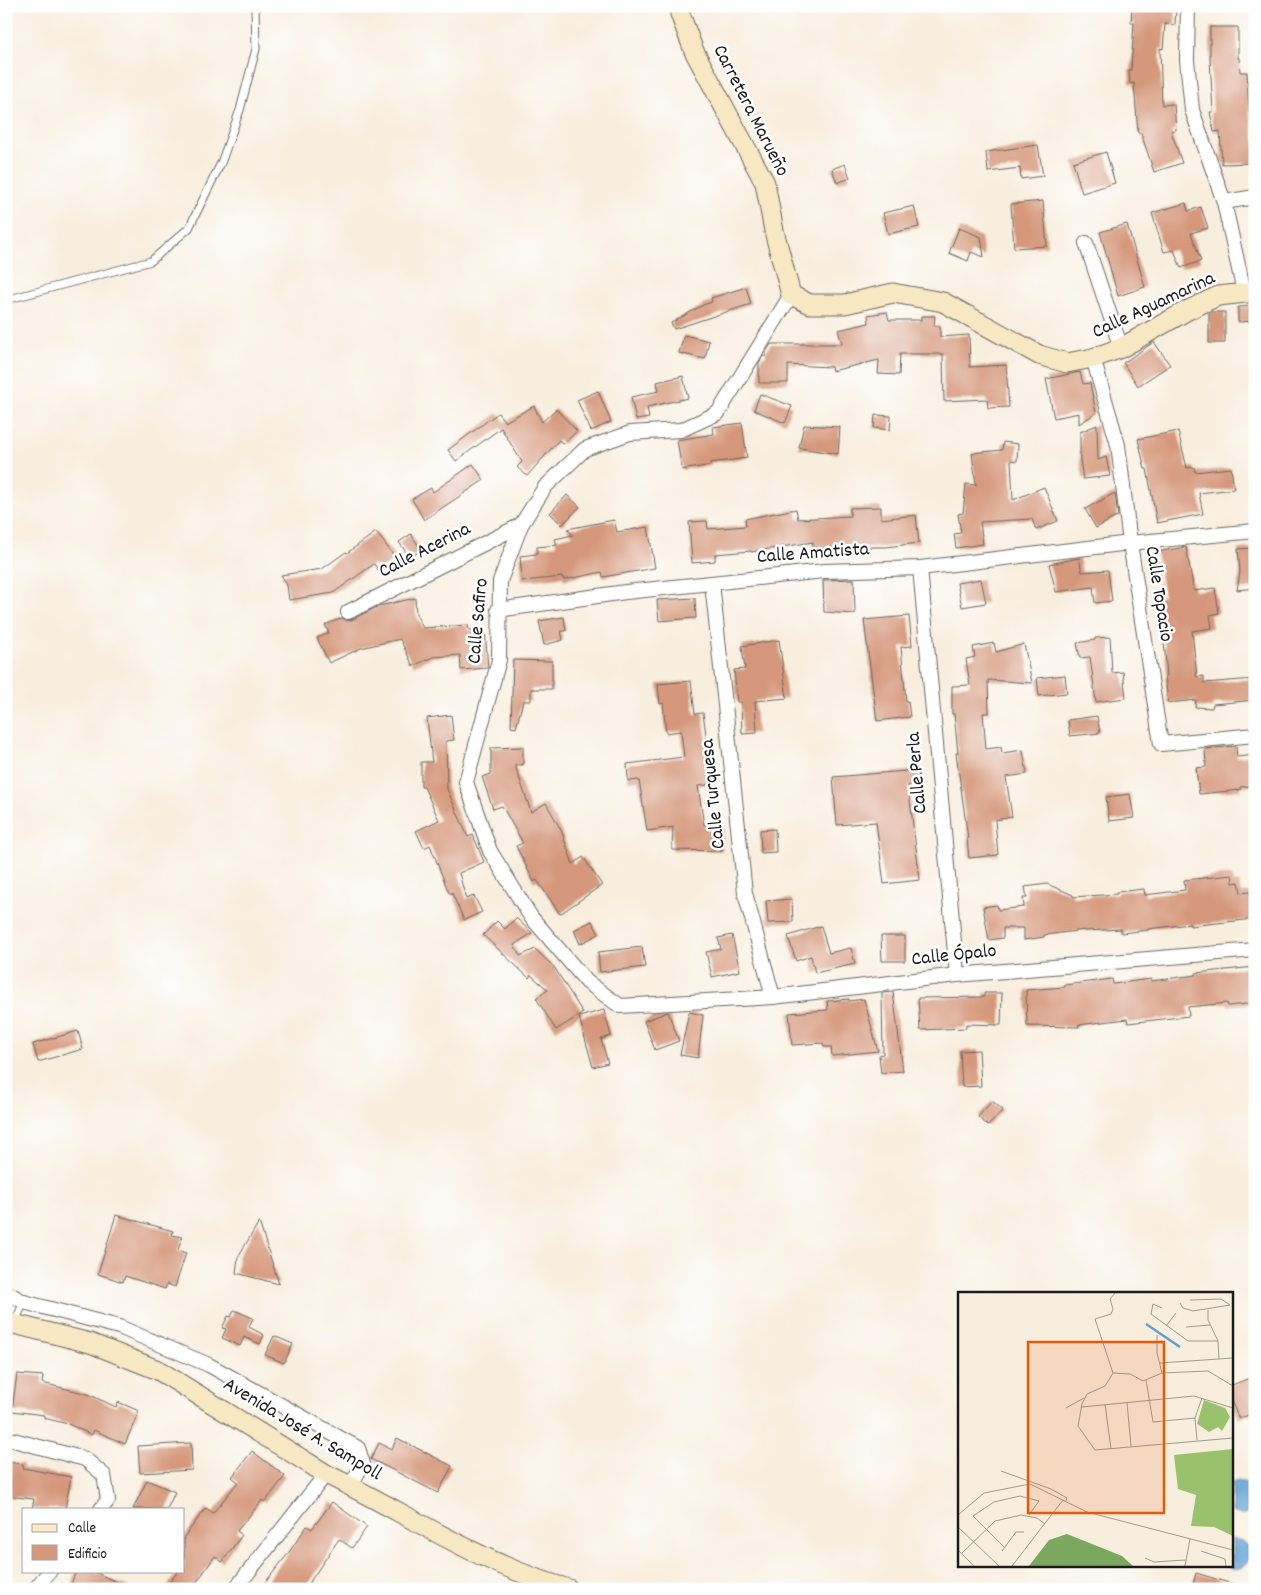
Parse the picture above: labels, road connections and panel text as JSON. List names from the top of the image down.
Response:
{
  "streets": {
    "street": [
      "Carretera Marueño",
      "Calle Aguamarina",
      "Calle Acerina",
      "Calle Amatista",
      "Calle Topacio",
      "Calle Safiro",
      "Calle Perla",
      "Calle Turquesa",
      "Calle Ópalo",
      "Avenida José A. Sampoll"
    ]
  },
  "crossings": [
    ["Carretera Marueño", "Calle Aguamarina"],
    ["Carretera Marueño", "Calle Safiro"],
    ["Calle Aguamarina", "Calle Topacio"],
    ["Calle Aguamarina", "Calle Safiro"],
    ["Calle Acerina", "Calle Safiro"],
    ["Calle Amatista", "Calle Topacio"],
    ["Calle Amatista", "Calle Safiro"],
    ["Calle Amatista", "Calle Perla"],
    ["Calle Amatista", "Calle Turquesa"],
    ["Calle Safiro", "Calle Ópalo"],
    ["Calle Perla", "Calle Ópalo"],
    ["Calle Turquesa", "Calle Ópalo"]
  ],
  "legend": ["Calle", "Edificio"]
}
